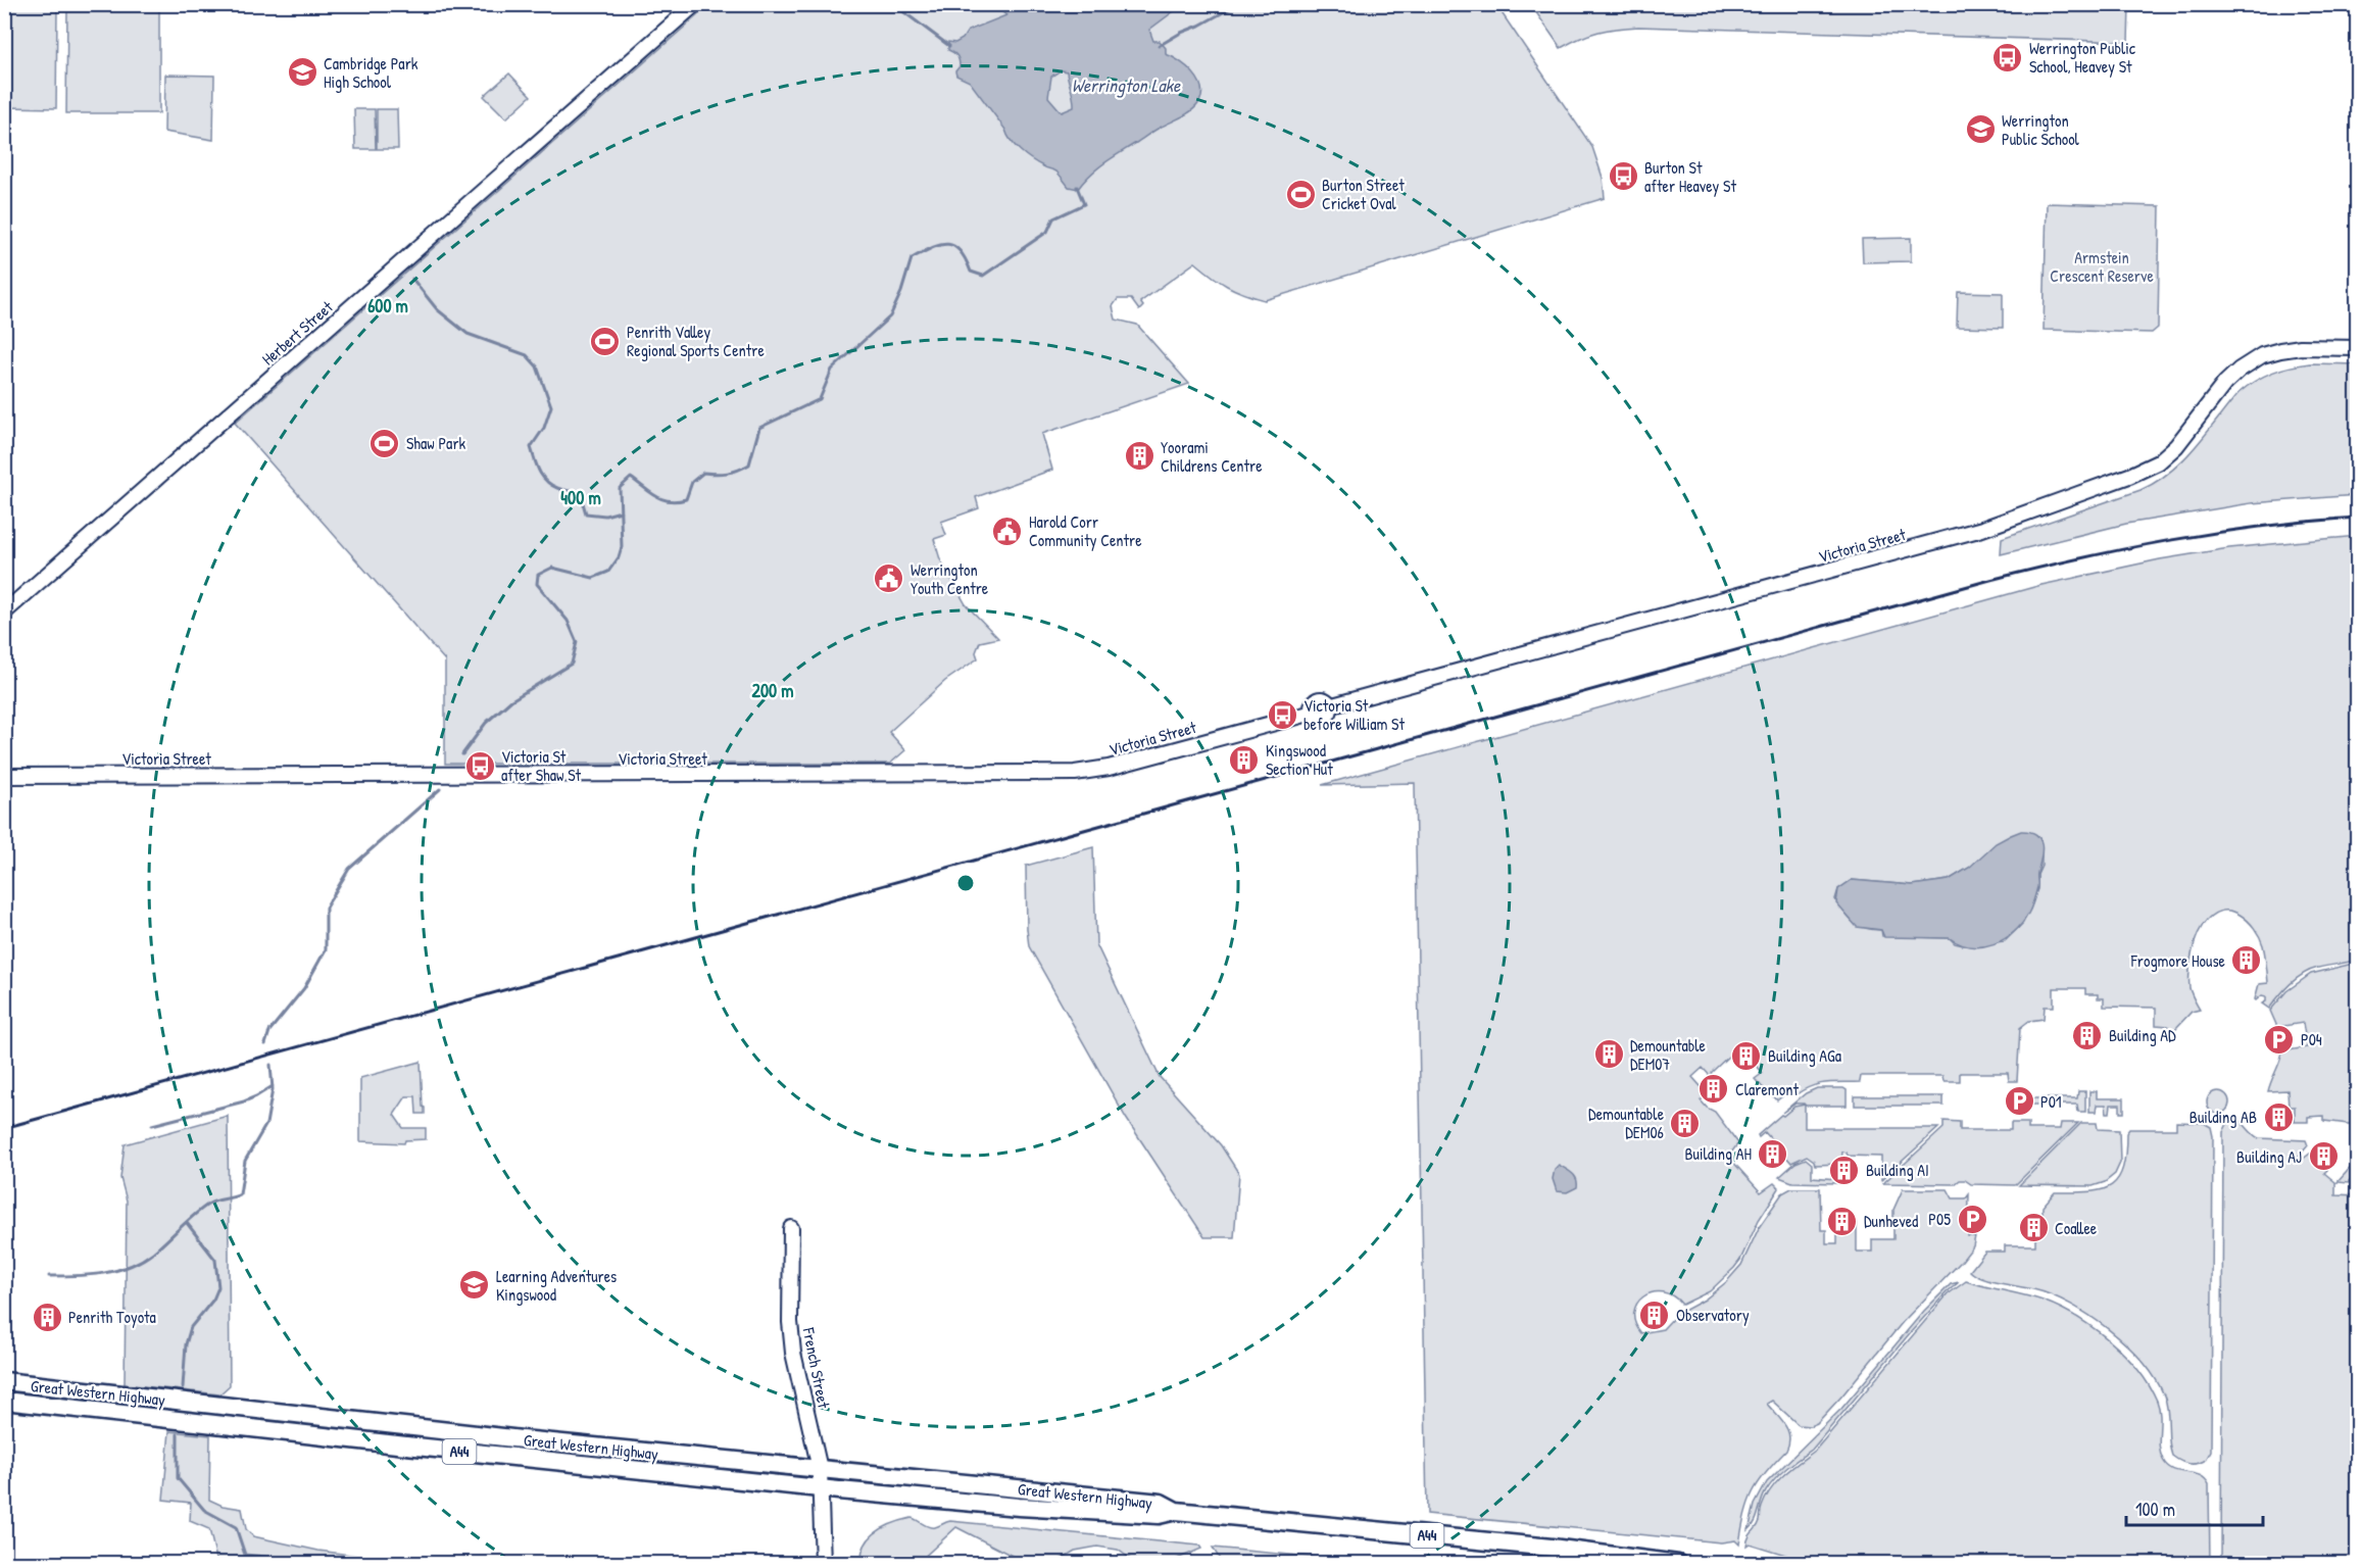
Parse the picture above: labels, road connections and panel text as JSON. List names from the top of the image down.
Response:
{
  "streets": {
    "highway": ["Great Western Highway", "A44"],
    "street": ["Herbert Street", "Victoria Street", "French Street"]
  },
  "crossings": [
    ["French Street", "Great Western Highway"]
  ],
  "water": ["Werrington Lake"],
  "parks": ["Armstein Crescent Reserve"],
  "places": {
    "bus stop": [
      "Werrington Public School, Heavey St",
      "Burton St after Heavey St",
      "Victoria St before William St",
      "Victoria St after Shaw St"
    ],
    "school or university": ["Cambridge Park High School", "Werrington Public School", "Learning Adventures Kingswood"],
    "sports": ["Burton Street Cricket Oval", "Penrith Valley Regional Sports Centre", "Shaw Park"],
    "building": [
      "Yoorami Childrens Centre",
      "Kingswood Section Hut",
      "Frogmore House",
      "Building AD",
      "Demountable DEM07",
      "Building AGa",
      "Claremont",
      "Building AB",
      "Demountable DEM06",
      "Building AH",
      "Building AJ",
      "Building AI",
      "Dunheved",
      "Coallee",
      "Observatory",
      "Penrith Toyota"
    ],
    "public building": ["Harold Corr Community Centre", "Werrington Youth Centre"],
    "parking": ["P04", "P01", "P05"]
  },
  "scale_bar": "100 m",
  "rings": ["600 m", "400 m", "200 m"]
}
